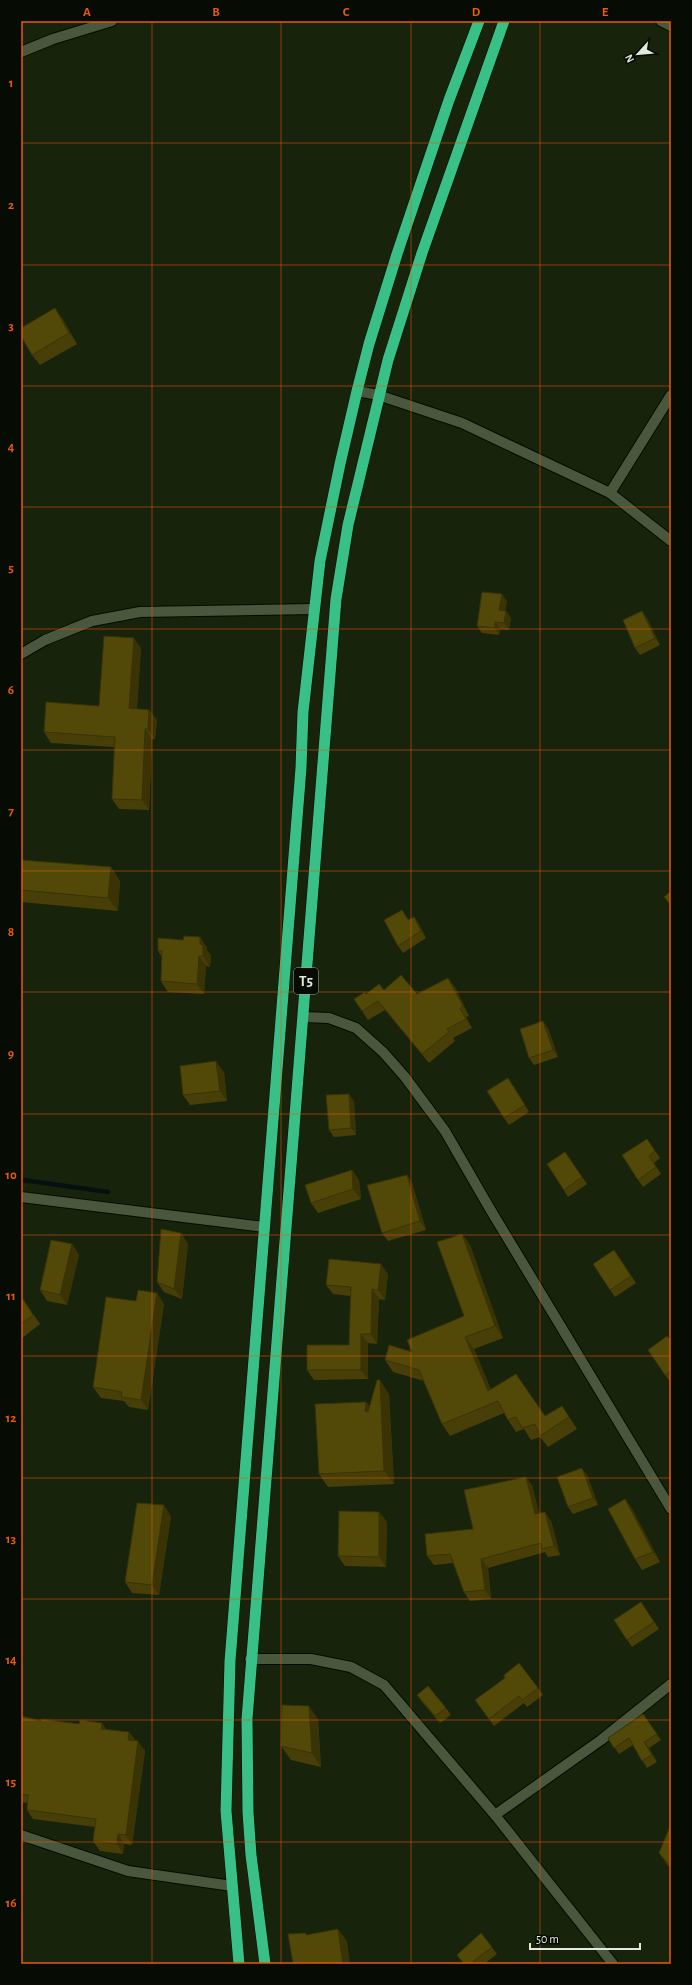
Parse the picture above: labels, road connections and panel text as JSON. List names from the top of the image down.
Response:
{
  "streets": {
    "highway": ["T5"]
  },
  "scale_bar": "50 m",
  "north": "bottom left",
  "grid": {
    "columns": [
      "A",
      "B",
      "C",
      "D",
      "E"
    ],
    "rows": [
      "1",
      "2",
      "3",
      "4",
      "5",
      "6",
      "7",
      "8",
      "9",
      "10",
      "11",
      "12",
      "13",
      "14",
      "15",
      "16"
    ]
  }
}
